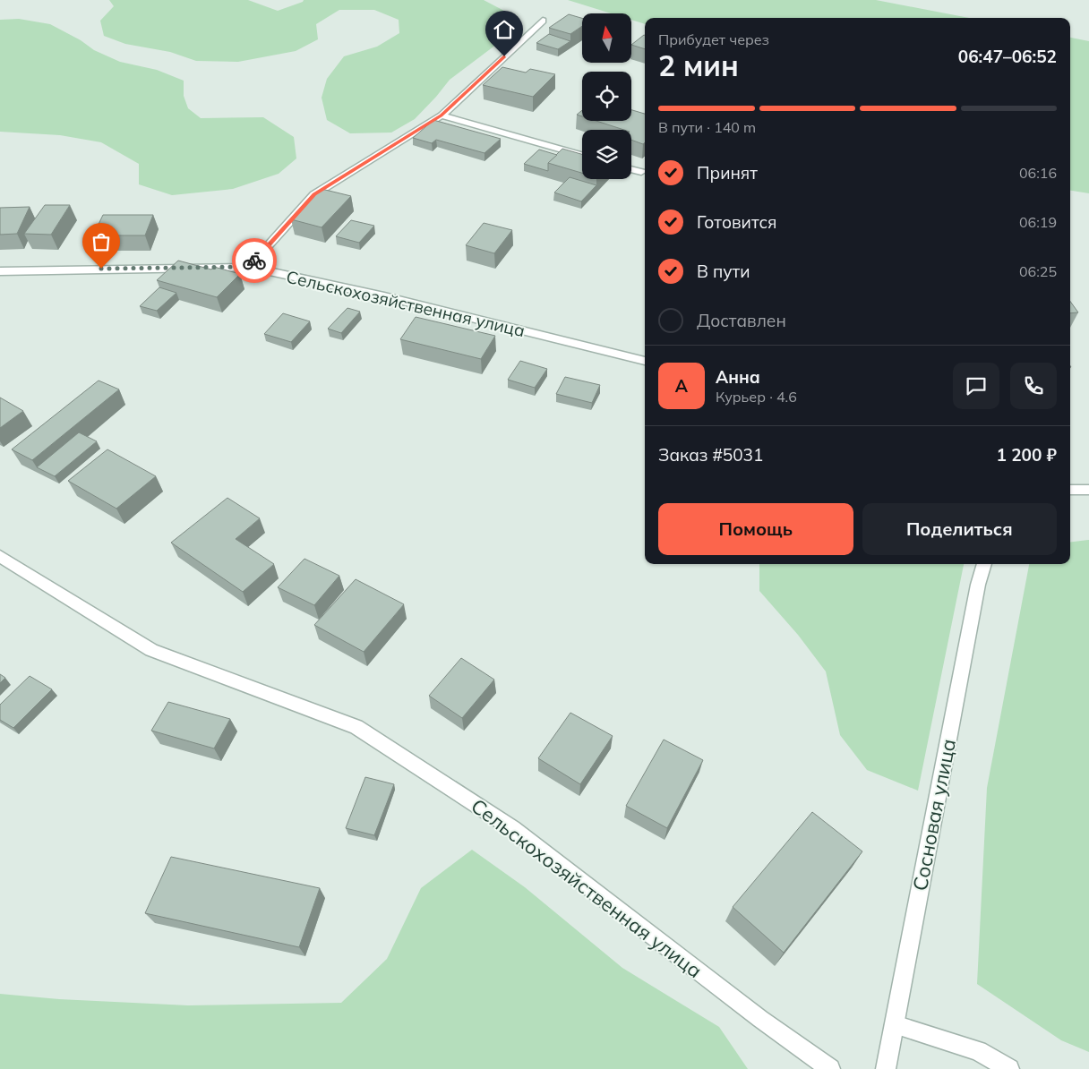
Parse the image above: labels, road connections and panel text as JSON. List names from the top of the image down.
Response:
{
  "streets": {
    "street": ["Сельскохозяйственная улица", "Сосновая улица"]
  },
  "north": "top",
  "page": {
    "heading": ["2 мин", "Прибудет через", "06:47–06:52"],
    "panel": [
      "Анна",
      "Курьер · 4.6",
      "Заказ #5031",
      "1 200 ₽"
    ],
    "bar": "В пути · 140 m",
    "list": [
      ["Принят", "06:16"],
      ["Готовится", "06:19"],
      ["В пути", "06:25"],
      "Доставлен"
    ],
    "round": "А",
    "buttons": ["Помощь", "Поделиться"]
  }
}
